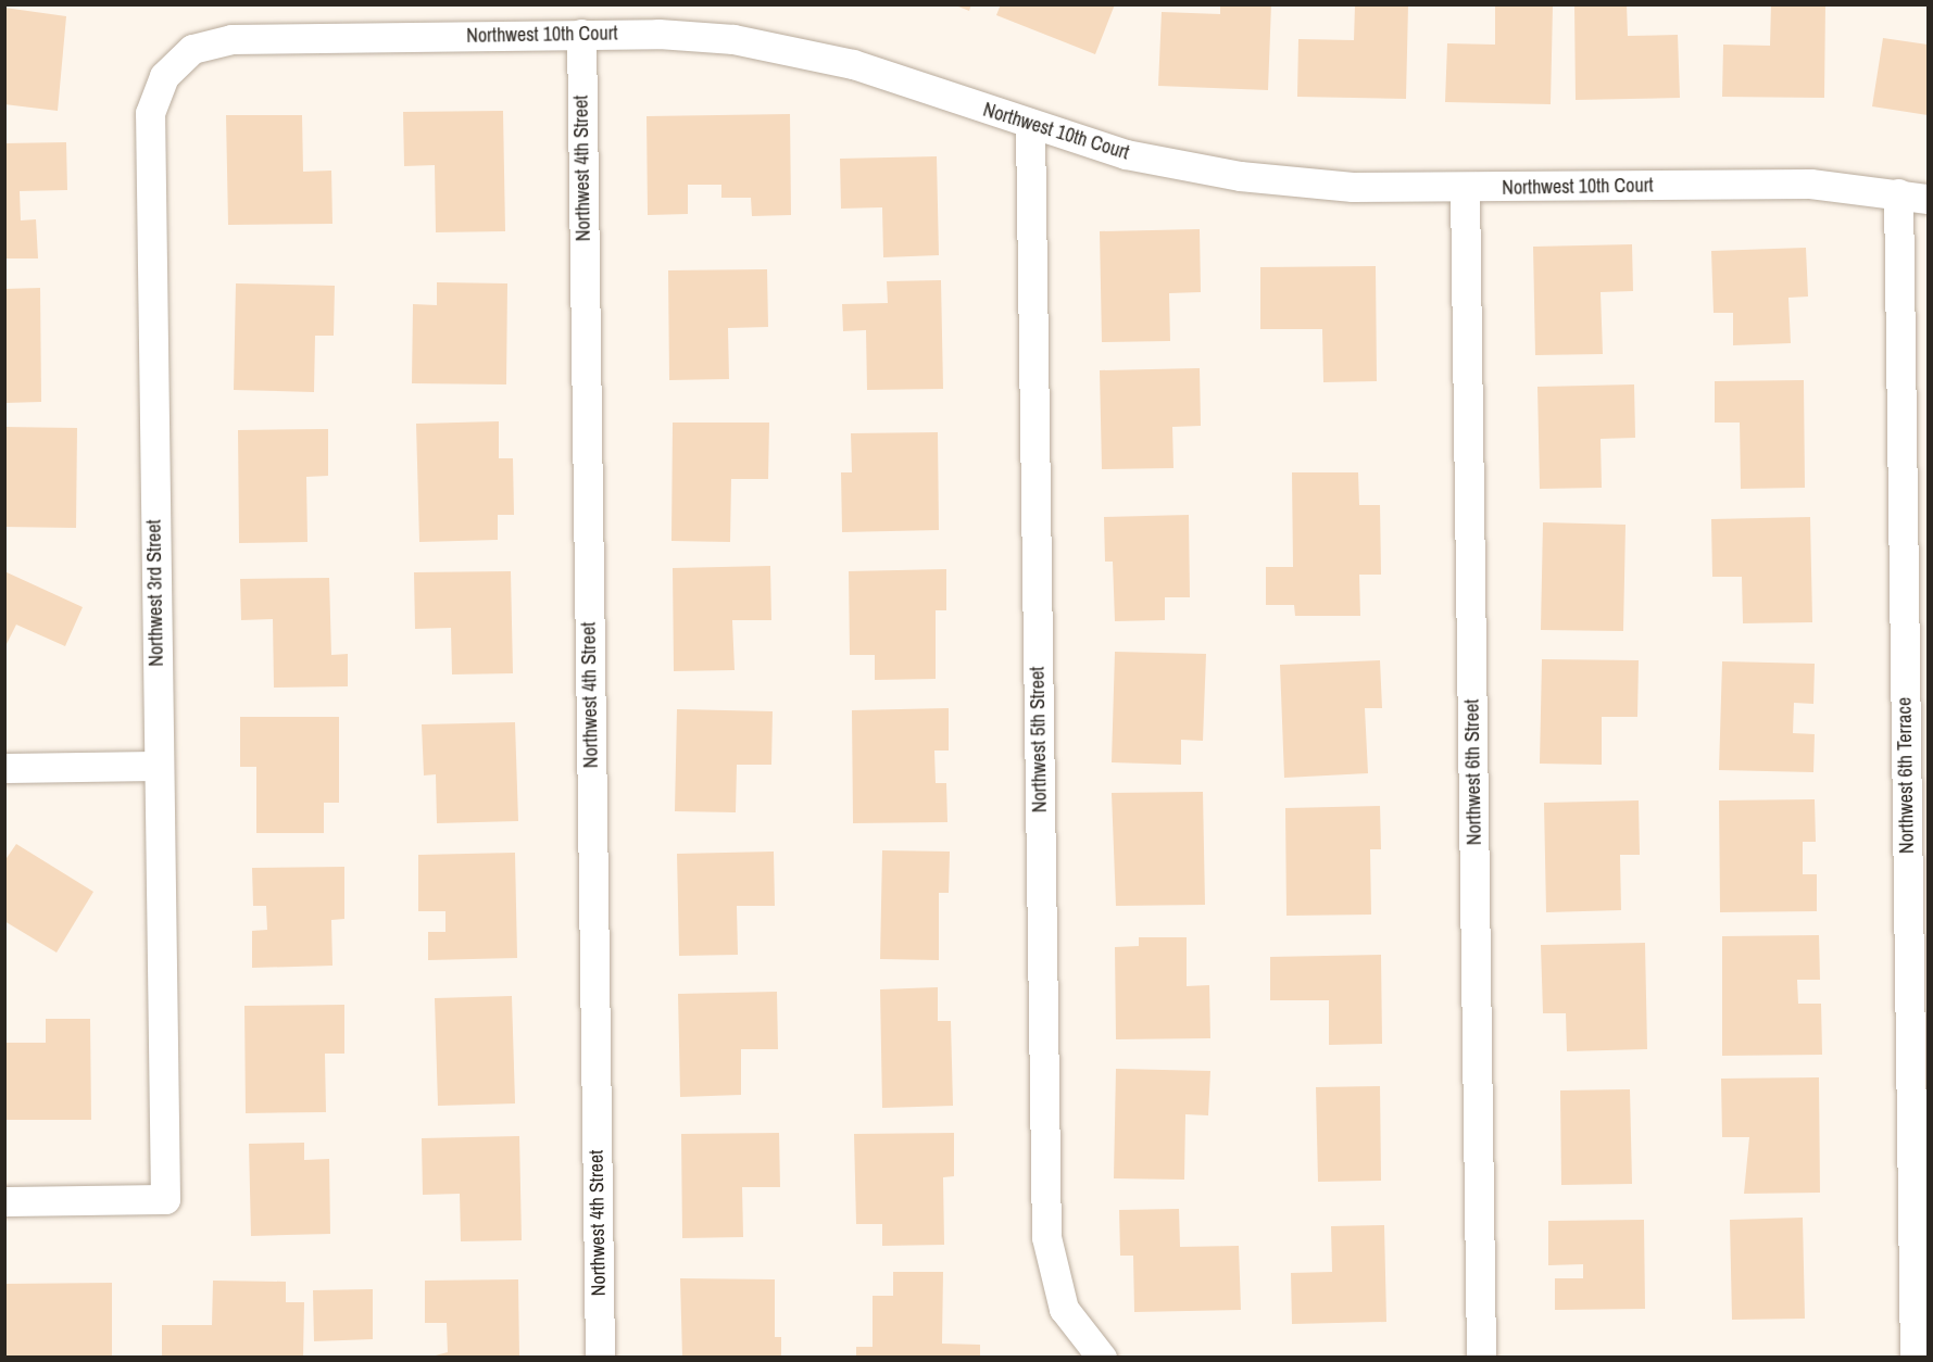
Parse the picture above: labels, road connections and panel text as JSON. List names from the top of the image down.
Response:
{
  "streets": {
    "street": [
      "Northwest 10th Court",
      "Northwest 4th Street",
      "Northwest 3rd Street",
      "Northwest 5th Street",
      "Northwest 6th Street",
      "Northwest 6th Terrace"
    ]
  },
  "crossings": [
    ["Northwest 10th Court", "Northwest 4th Street"],
    ["Northwest 10th Court", "Northwest 3rd Street"],
    ["Northwest 10th Court", "Northwest 5th Street"],
    ["Northwest 10th Court", "Northwest 6th Street"],
    ["Northwest 10th Court", "Northwest 6th Terrace"]
  ]
}
